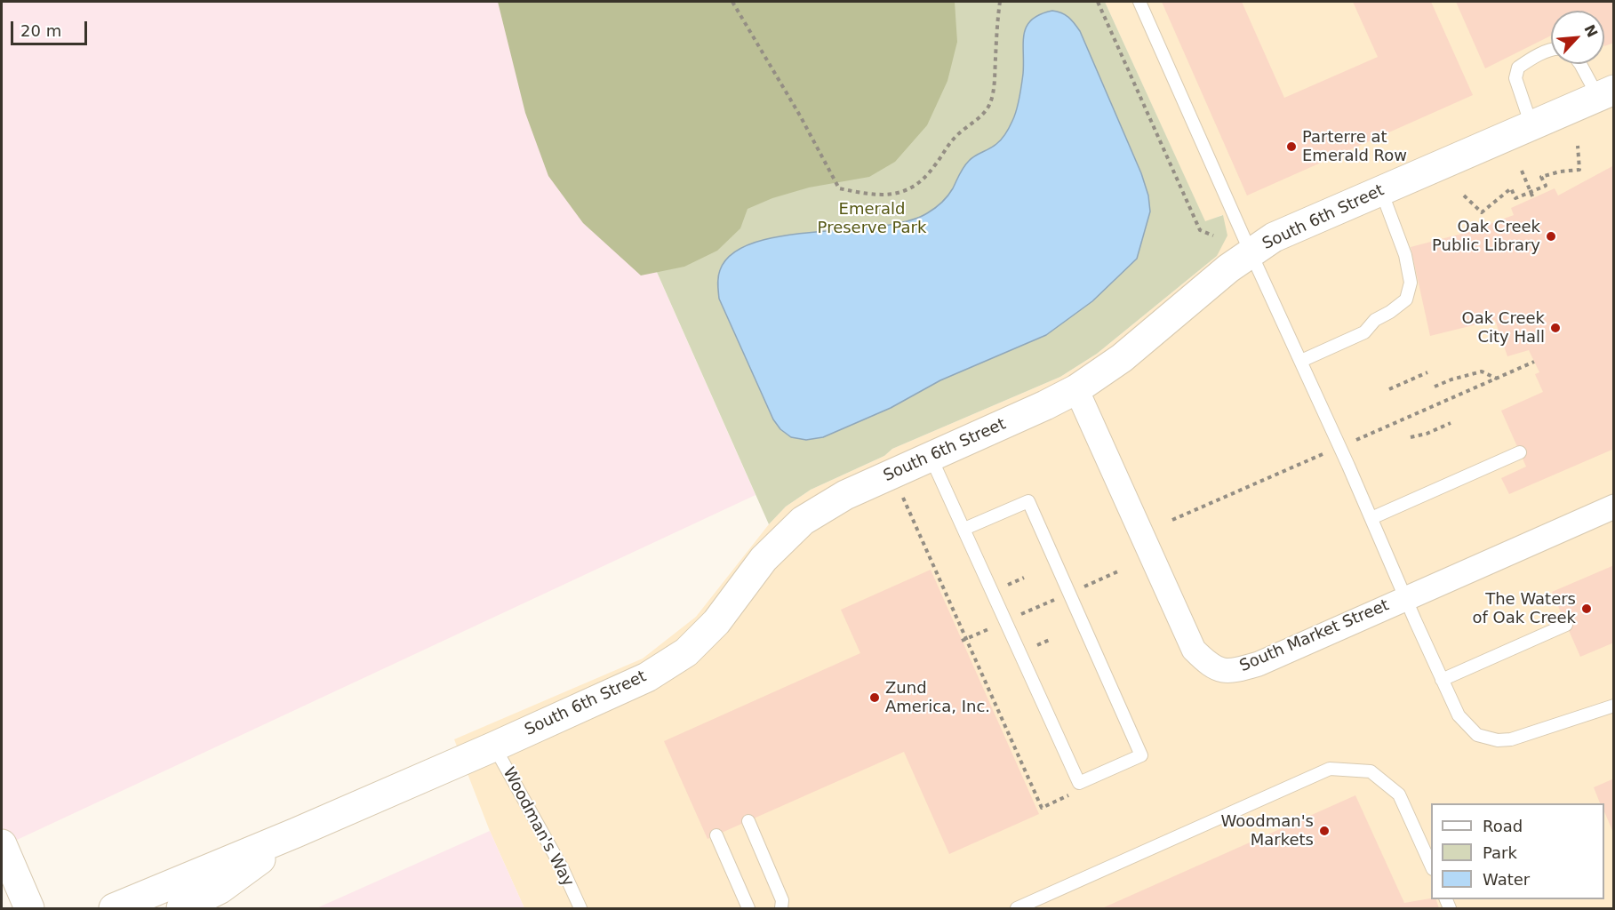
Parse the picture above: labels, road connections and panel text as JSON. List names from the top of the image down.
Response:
{
  "streets": {
    "street": ["South 6th Street", "South Market Street"],
    "lane": ["Woodman's Way"]
  },
  "crossings": [
    ["South 6th Street", "South Market Street"],
    ["South 6th Street", "Woodman's Way"]
  ],
  "parks": ["Emerald Preserve Park"],
  "places": [
    "Parterre at Emerald Row",
    "Oak Creek Public Library",
    "Oak Creek City Hall",
    "The Waters of Oak Creek",
    "Zund America, Inc.",
    "Woodman's Markets"
  ],
  "legend": ["Road", "Park", "Water"],
  "scale_bar": "20 m",
  "north": "top right"
}
